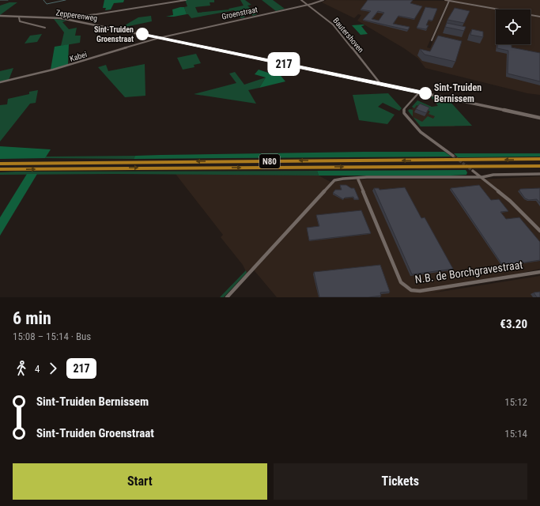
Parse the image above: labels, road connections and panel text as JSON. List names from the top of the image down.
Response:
{
  "streets": {
    "highway": ["N80"],
    "street": [
      "Groenstraat",
      "Zepperenweg",
      "Bautershoven",
      "Kabei",
      "N.B. de Borchgravestraat"
    ]
  },
  "crossings": [
    ["Groenstraat", "Zepperenweg"],
    ["Groenstraat", "Bautershoven"],
    ["Groenstraat", "Kabei"],
    ["Zepperenweg", "Bautershoven"],
    ["Zepperenweg", "Kabei"]
  ],
  "places": ["Sint-Truiden Groenstraat", "Sint-Truiden Bernissem"],
  "lines": ["bus line 217"],
  "page": {
    "on_map": "217",
    "heading": ["6 min", "15:08 – 15:14 · Bus", "€3.20"],
    "legs": ["4", "217"],
    "list": [
      {
        "name": "Sint-Truiden Bernissem",
        "value": "15:12"
      },
      {
        "name": "Sint-Truiden Groenstraat",
        "value": "15:14"
      }
    ],
    "buttons": ["Start", "Tickets"]
  }
}
